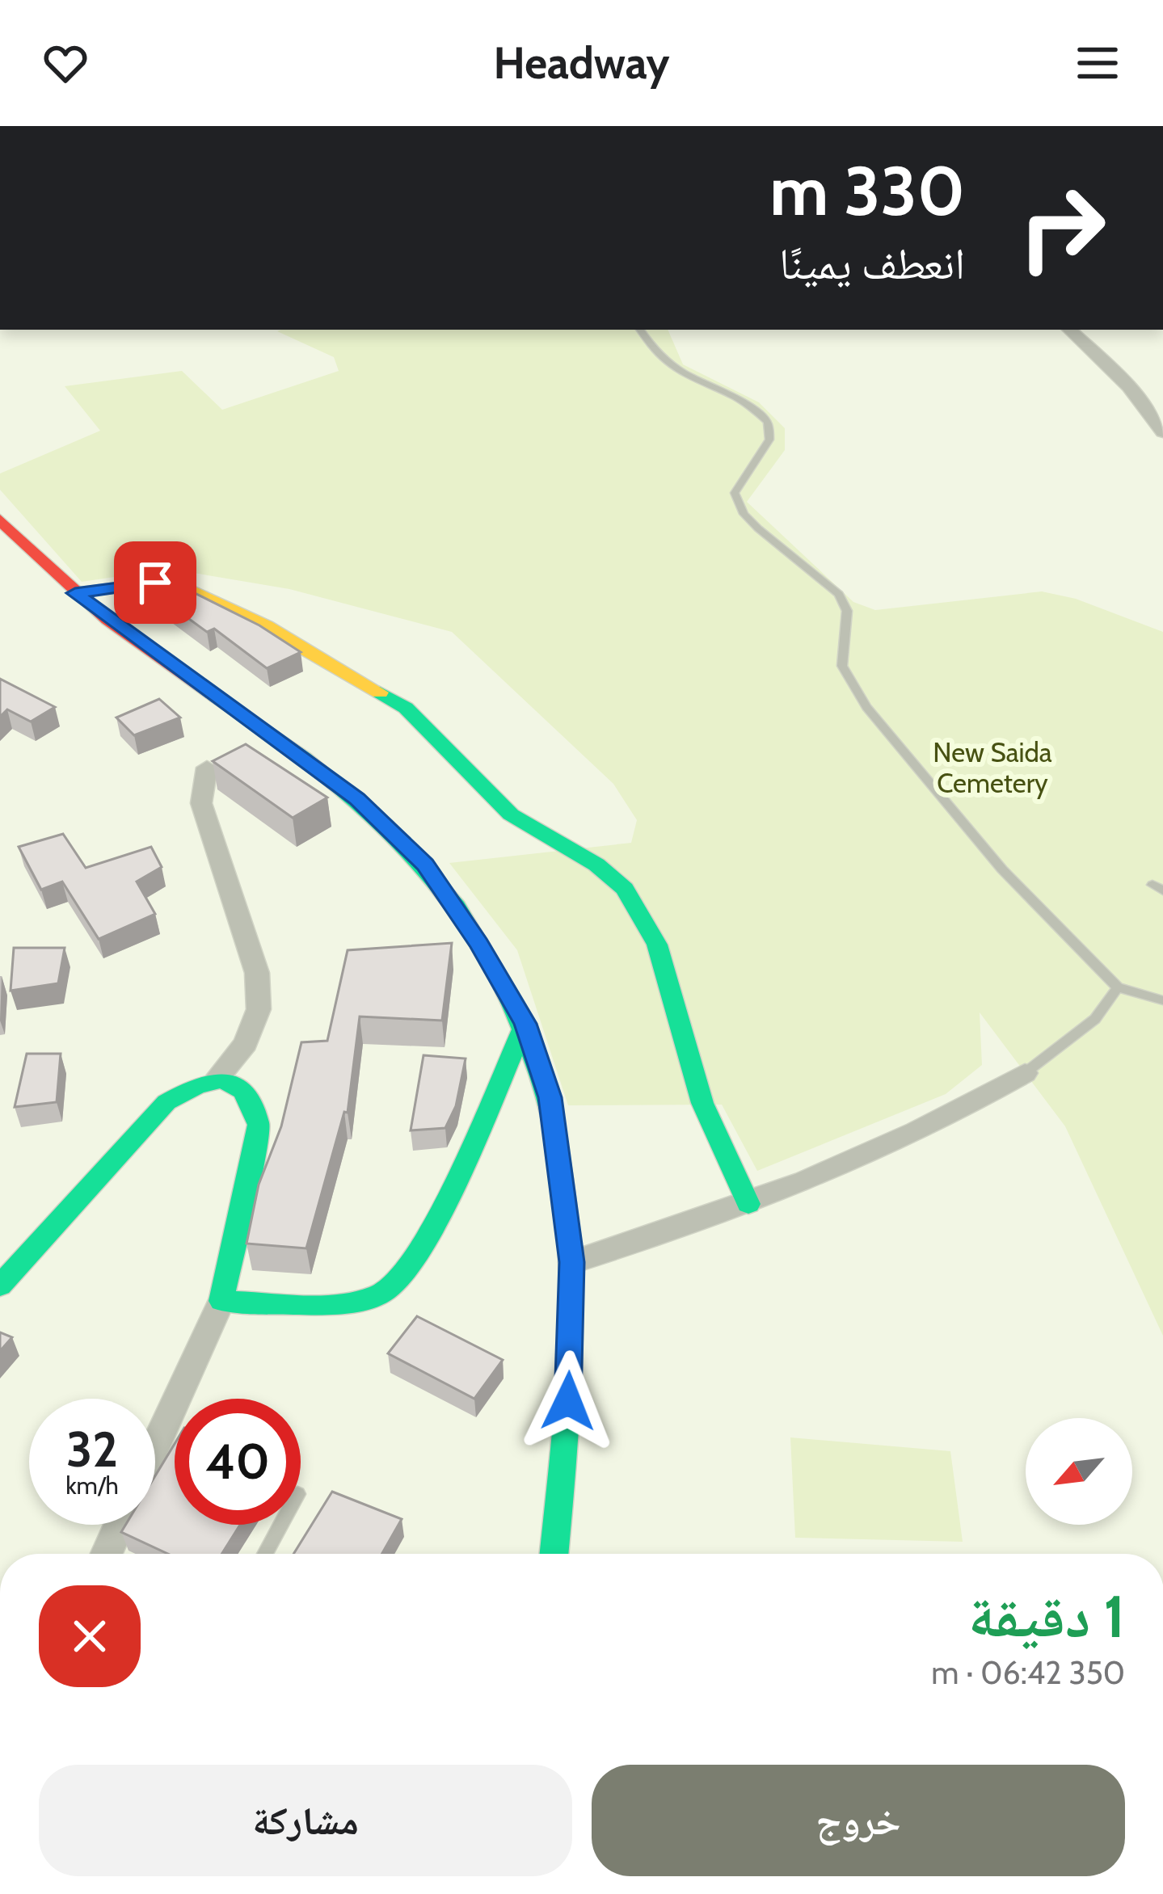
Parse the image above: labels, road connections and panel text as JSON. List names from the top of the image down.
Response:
{
  "parks": ["New Saida Cemetery"],
  "north": "bottom left",
  "page": {
    "header": "Headway",
    "turn": ["330 m", "انعطف يمينًا"],
    "speed": "32 km/h",
    "limit": "40",
    "heading": ["1 دقيقة", "350 m · 06:42"],
    "buttons": ["خروج", "مشاركة"]
  }
}
